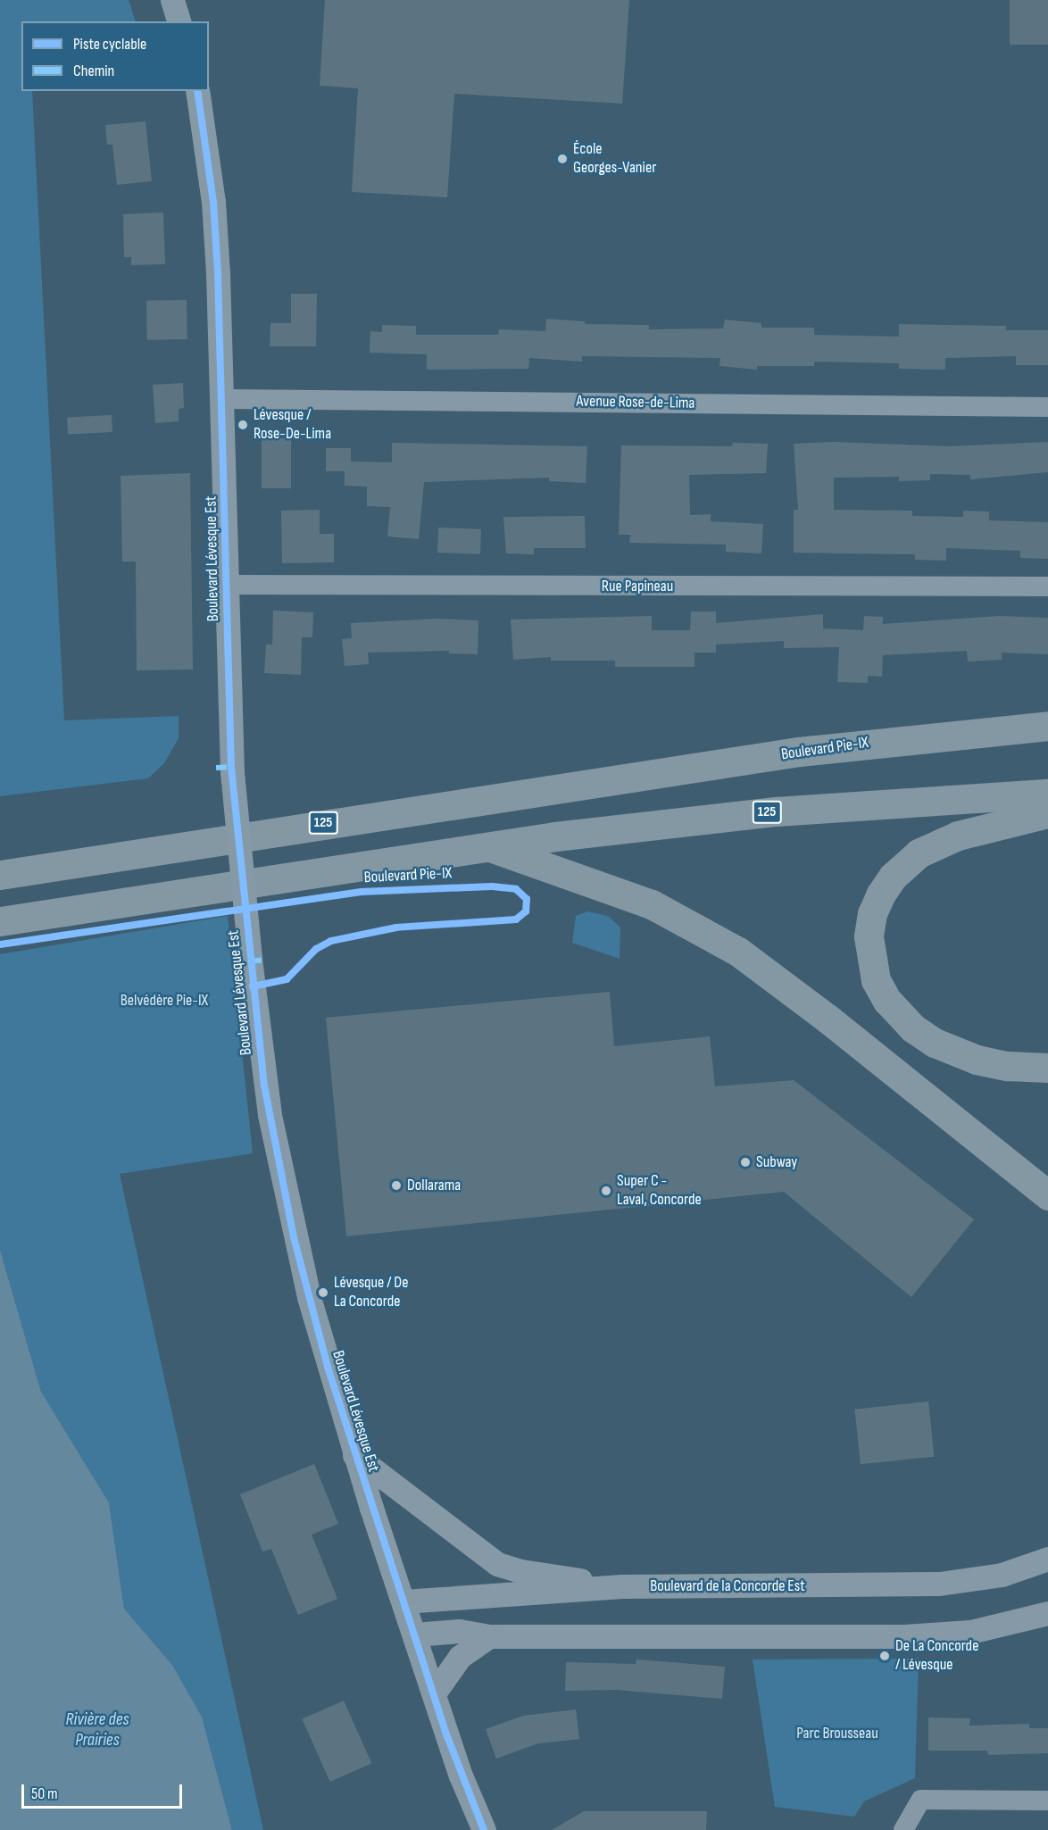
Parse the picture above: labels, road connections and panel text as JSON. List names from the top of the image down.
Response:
{
  "streets": {
    "highway": ["Boulevard Pie-IX", "125"],
    "street": [
      "Avenue Rose-de-Lima",
      "Boulevard Lévesque Est",
      "Rue Papineau",
      "Boulevard de la Concorde Est"
    ]
  },
  "crossings": [
    ["Avenue Rose-de-Lima", "Boulevard Lévesque Est"],
    ["Boulevard Lévesque Est", "Rue Papineau"],
    ["Boulevard Lévesque Est", "Boulevard de la Concorde Est"]
  ],
  "water": ["Rivière des Prairies"],
  "parks": ["Belvédère Pie-IX", "Parc Brousseau"],
  "places": [
    "École Georges-Vanier",
    "Lévesque / Rose-De-Lima",
    "Subway",
    "Dollarama",
    "Super C - Laval, Concorde",
    "Lévesque / De La Concorde",
    "De La Concorde / Lévesque"
  ],
  "legend": ["Piste cyclable", "Chemin"],
  "scale_bar": "50 m"
}
